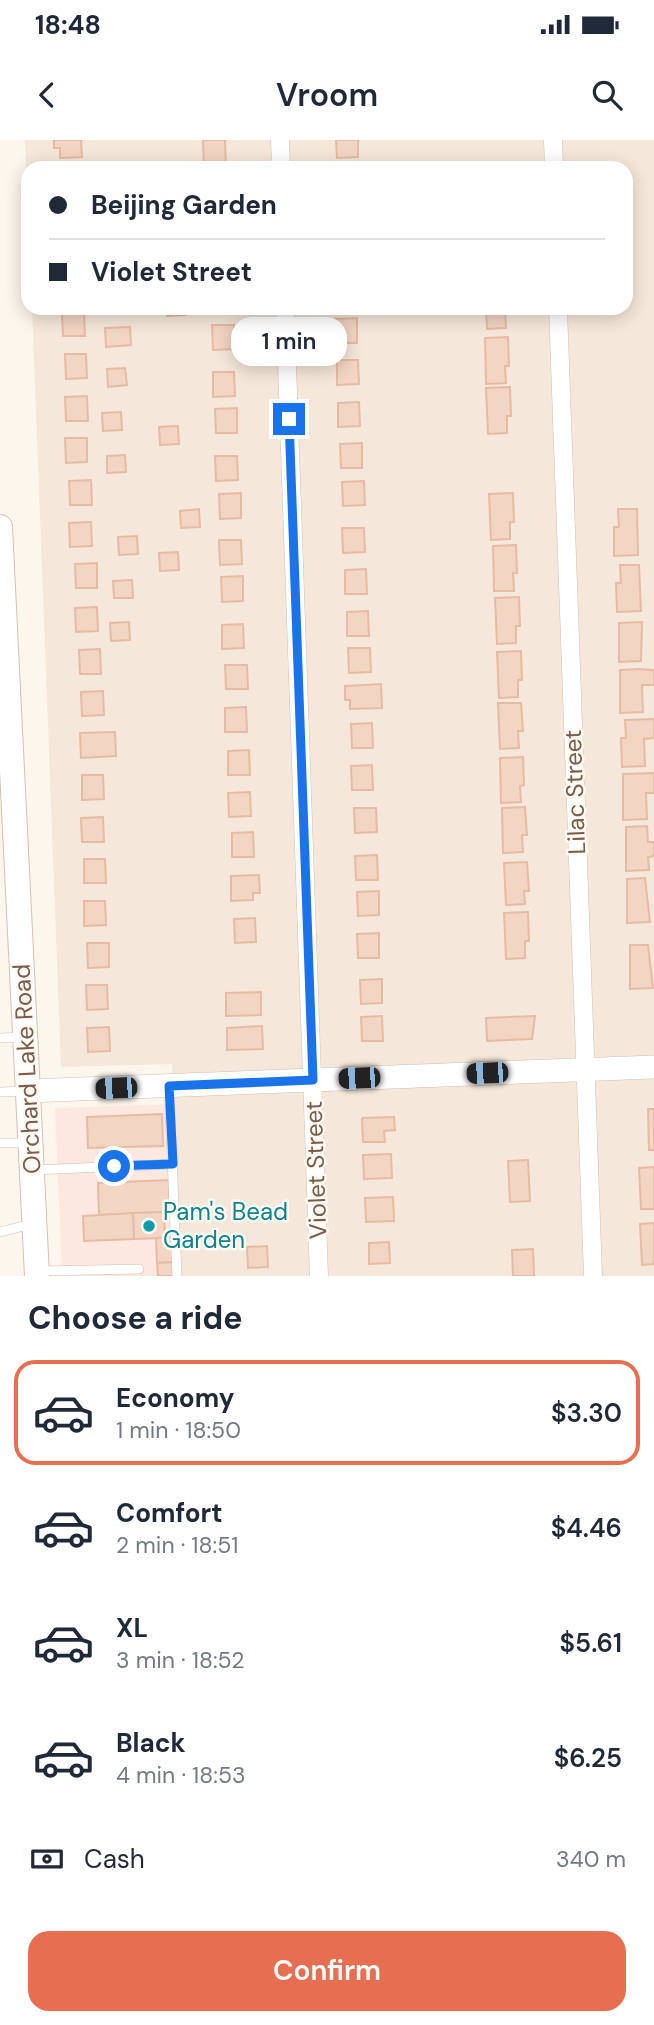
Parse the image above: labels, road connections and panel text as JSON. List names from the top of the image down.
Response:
{
  "streets": {
    "main road": ["Orchard Lake Road"],
    "street": ["Lilac Street", "Violet Street"]
  },
  "places": ["Pam's Bead Garden"],
  "page": {
    "status": "18:48",
    "header": "Vroom",
    "banner": ["Beijing Garden", "Violet Street"],
    "bubble": "1 min",
    "heading": "Choose a ride",
    "list": [
      {
        "name": "Economy",
        "note": "1 min · 18:50",
        "value": "$3.30"
      },
      {
        "name": "Comfort",
        "note": "2 min · 18:51",
        "value": "$4.46"
      },
      {
        "name": "XL",
        "note": "3 min · 18:52",
        "value": "$5.61"
      },
      {
        "name": "Black",
        "note": "4 min · 18:53",
        "value": "$6.25"
      }
    ],
    "pay": ["Cash", "340 m"],
    "buttons": "Confirm"
  }
}
